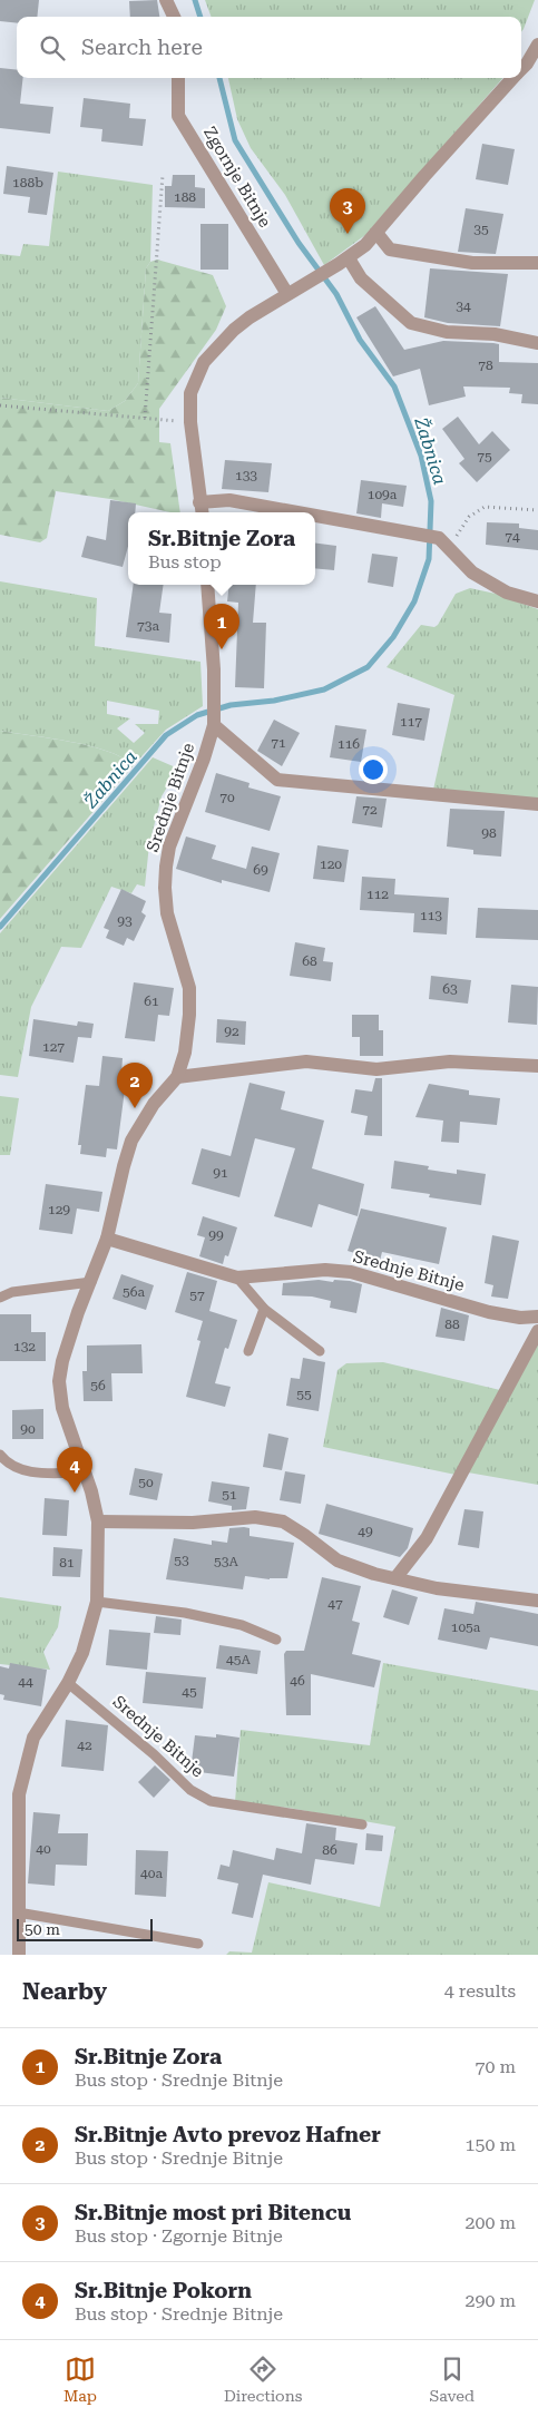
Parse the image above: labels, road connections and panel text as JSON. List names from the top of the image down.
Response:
{
  "streets": {
    "street": ["Zgornje Bitnje", "Srednje Bitnje"]
  },
  "water": ["Žabnica"],
  "house_numbers": [
    "188b",
    "188",
    "35",
    "34",
    "78",
    "75",
    "133",
    "109a",
    "74",
    "73a",
    "117",
    "71",
    "116",
    "70",
    "72",
    "98",
    "120",
    "69",
    "112",
    "113",
    "93",
    "68",
    "63",
    "61",
    "92",
    "127",
    "91",
    "129",
    "99",
    "56a",
    "57",
    "88",
    "132",
    "56",
    "55",
    "90",
    "50",
    "51",
    "49",
    "53",
    "53A",
    "81",
    "47",
    "105a",
    "45A",
    "46",
    "44",
    "45",
    "42",
    "40",
    "86",
    "40a"
  ],
  "scale_bar": "50 m",
  "page": {
    "search": "Search here",
    "pins": [
      "3",
      "1",
      "2",
      "4"
    ],
    "popup": ["Sr.Bitnje Zora", "Bus stop"],
    "scale": "50 m",
    "heading": ["Nearby", "4 results"],
    "list": [
      {
        "mark": "1",
        "name": "Sr.Bitnje Zora",
        "note": "Bus stop · Srednje Bitnje",
        "value": "70 m"
      },
      {
        "mark": "2",
        "name": "Sr.Bitnje Avto prevoz Hafner",
        "note": "Bus stop · Srednje Bitnje",
        "value": "150 m"
      },
      {
        "mark": "3",
        "name": "Sr.Bitnje most pri Bitencu",
        "note": "Bus stop · Zgornje Bitnje",
        "value": "200 m"
      },
      {
        "mark": "4",
        "name": "Sr.Bitnje Pokorn",
        "note": "Bus stop · Srednje Bitnje",
        "value": "290 m"
      }
    ],
    "nav": ["Map", "Directions", "Saved"]
  }
}
